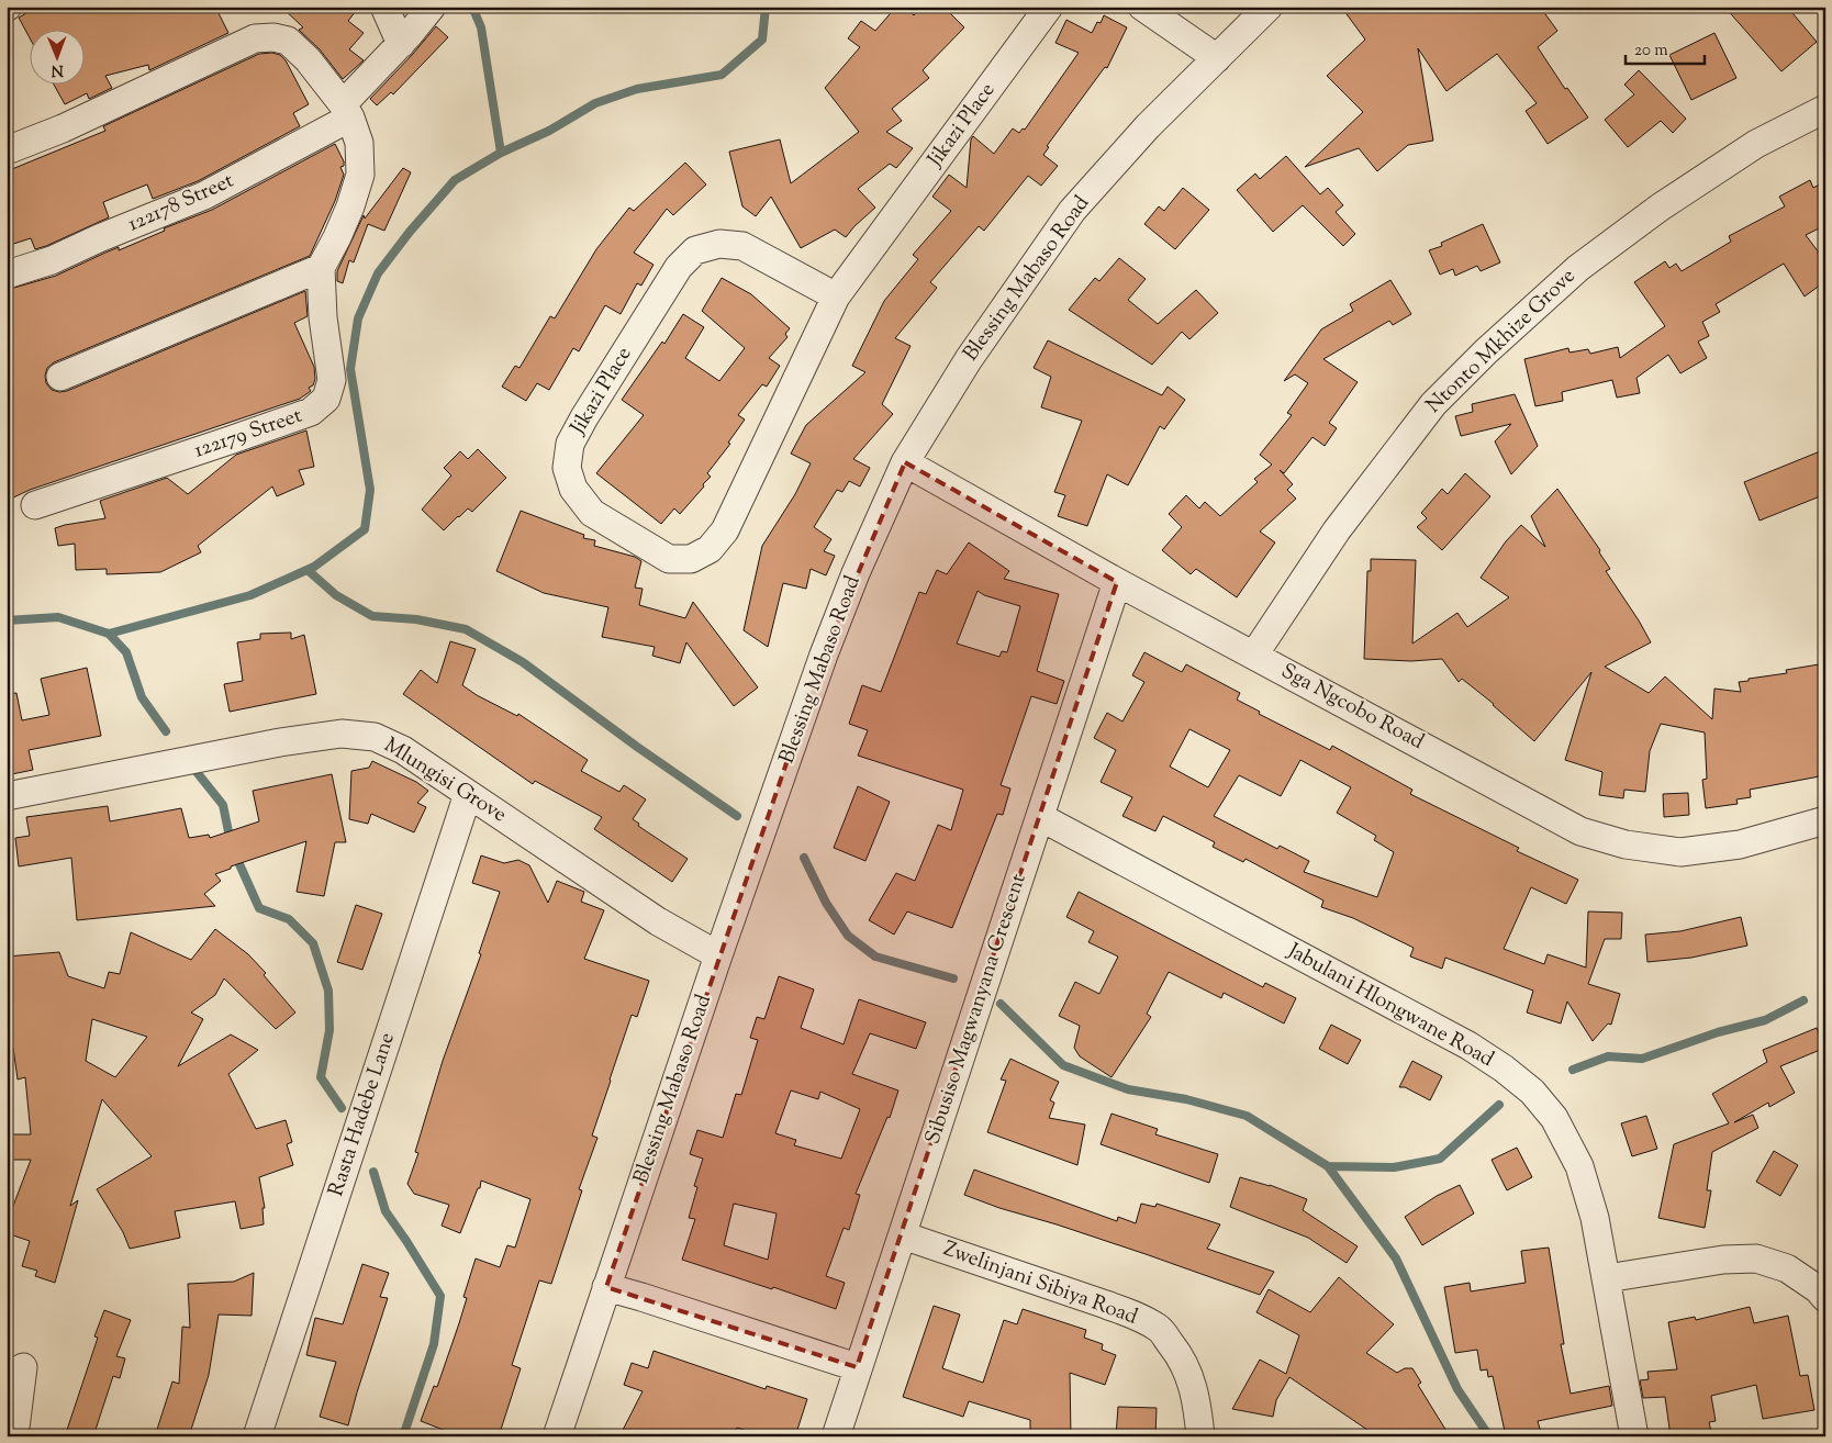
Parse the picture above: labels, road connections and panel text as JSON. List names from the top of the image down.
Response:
{
  "streets": {
    "street": [
      "Jikazi Place",
      "122178 Street",
      "Blessing Mabaso Road",
      "Ntonto Mkhize Grove",
      "122179 Street",
      "Sga Ngcobo Road",
      "Mlungisi Grove",
      "Jabulani Hlongwane Road",
      "Sibusiso Magwanyana Crescent",
      "Rasta Hadebe Lane",
      "Zwelinjani Sibiya Road"
    ]
  },
  "crossings": [
    ["Blessing Mabaso Road", "Sga Ngcobo Road"],
    ["Blessing Mabaso Road", "Mlungisi Grove"],
    ["Ntonto Mkhize Grove", "Sga Ngcobo Road"],
    ["Sga Ngcobo Road", "Sibusiso Magwanyana Crescent"],
    ["Mlungisi Grove", "Rasta Hadebe Lane"],
    ["Jabulani Hlongwane Road", "Sibusiso Magwanyana Crescent"],
    ["Sibusiso Magwanyana Crescent", "Zwelinjani Sibiya Road"]
  ],
  "scale_bar": "20 m",
  "north": "bottom"
}
